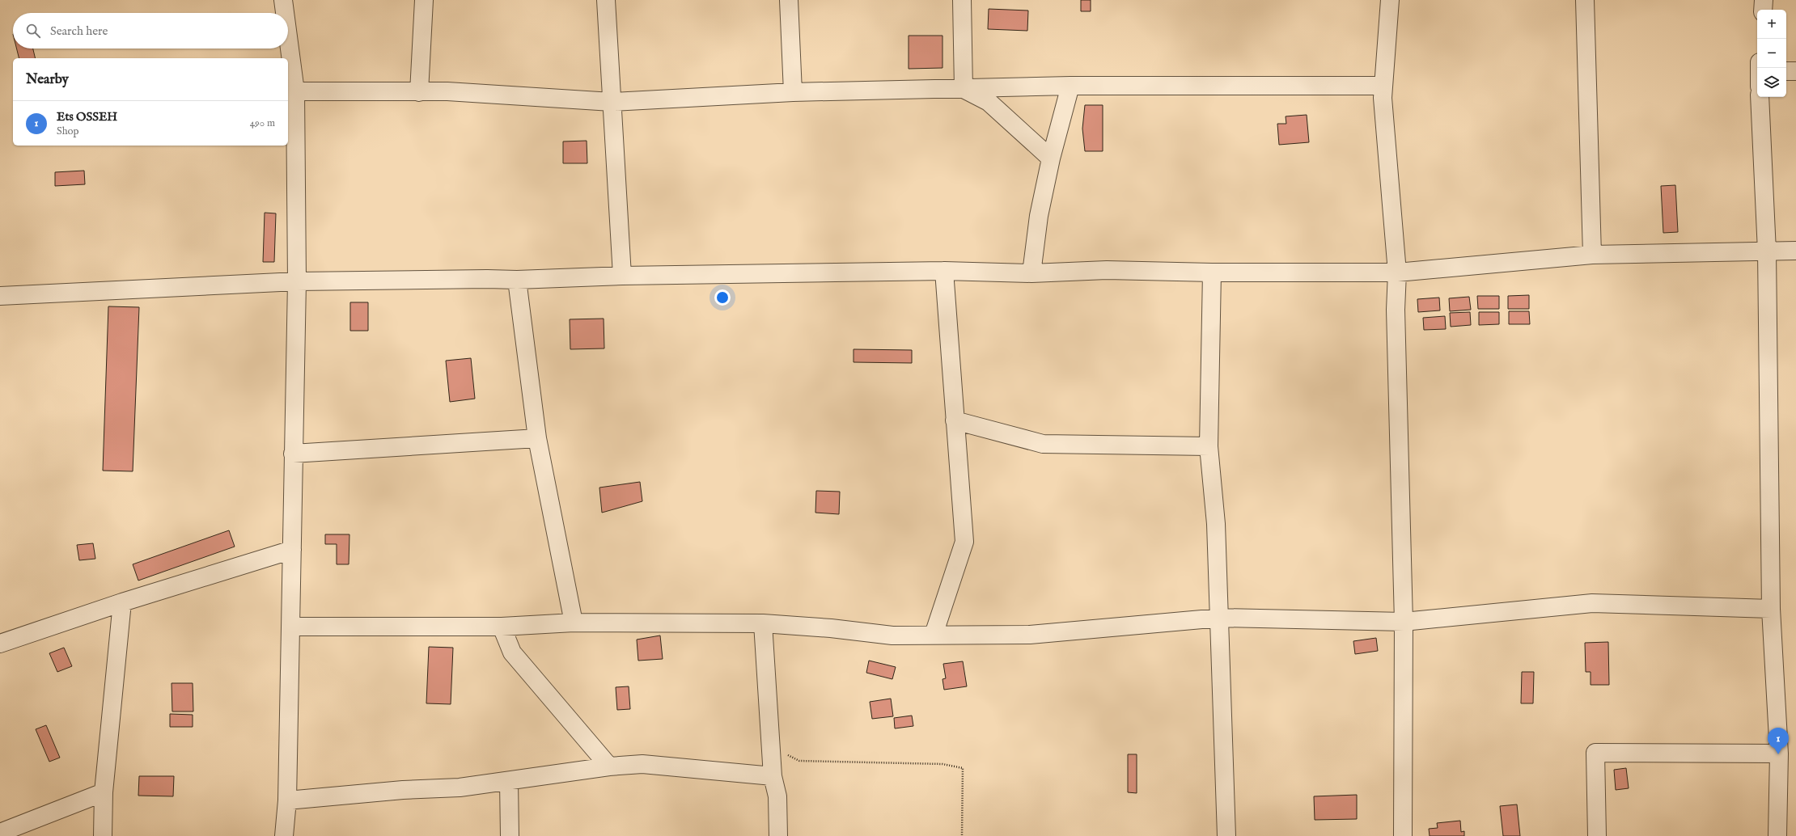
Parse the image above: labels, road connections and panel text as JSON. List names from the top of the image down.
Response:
{
  "page": {
    "map_buttons": ["+", "−"],
    "search": "Search here",
    "heading": "Nearby",
    "list": [
      {
        "mark": "1",
        "name": "Ets OSSEH",
        "note": "Shop",
        "value": "490 m"
      }
    ],
    "pins": "1"
  }
}
